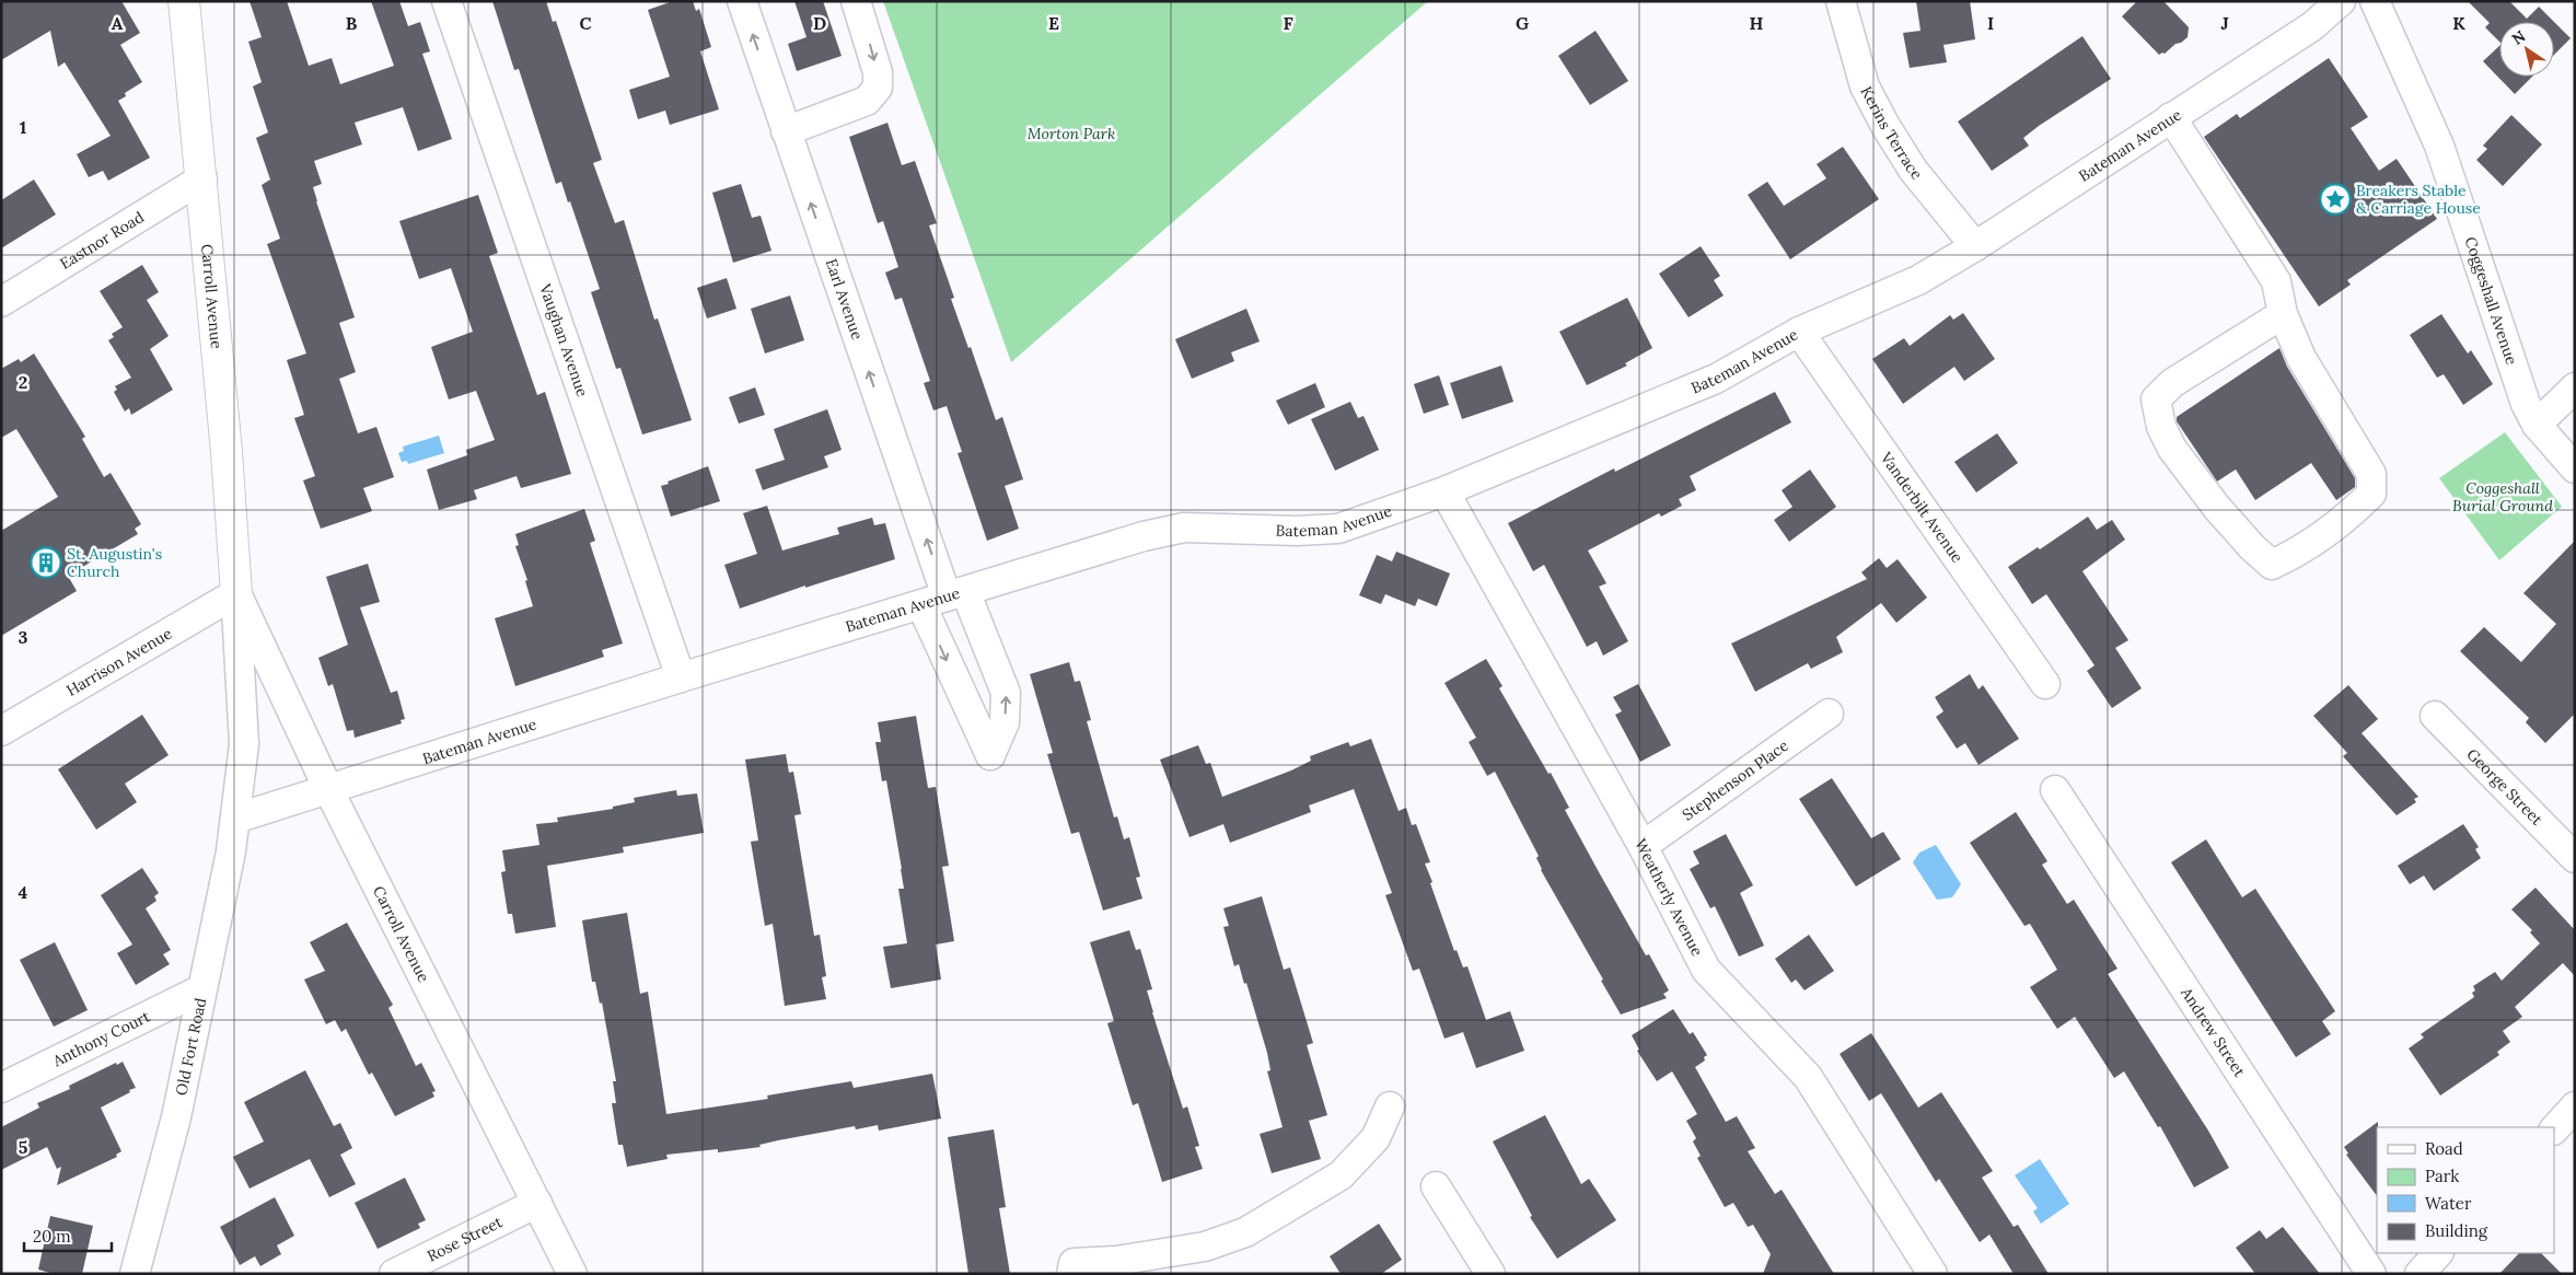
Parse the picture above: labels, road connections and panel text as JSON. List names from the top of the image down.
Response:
{
  "streets": {
    "main road": ["Carroll Avenue"],
    "street": [
      "Kerins Terrace",
      "Bateman Avenue",
      "Eastnor Road",
      "Earl Avenue",
      "Coggeshall Avenue",
      "Vaughan Avenue",
      "Vanderbilt Avenue",
      "Harrison Avenue",
      "Stephenson Place",
      "George Street",
      "Weatherly Avenue",
      "Andrew Street",
      "Anthony Court",
      "Old Fort Road",
      "Rose Street"
    ]
  },
  "crossings": [
    ["Kerins Terrace", "Bateman Avenue"],
    ["Bateman Avenue", "Carroll Avenue"],
    ["Bateman Avenue", "Earl Avenue"],
    ["Bateman Avenue", "Vaughan Avenue"],
    ["Bateman Avenue", "Vanderbilt Avenue"],
    ["Bateman Avenue", "Weatherly Avenue"],
    ["Bateman Avenue", "Old Fort Road"],
    ["Eastnor Road", "Carroll Avenue"],
    ["Carroll Avenue", "Harrison Avenue"],
    ["Carroll Avenue", "Old Fort Road"],
    ["Carroll Avenue", "Rose Street"],
    ["Stephenson Place", "Weatherly Avenue"],
    ["Anthony Court", "Old Fort Road"]
  ],
  "one_way": ["Earl Avenue"],
  "parks": ["Morton Park", "Coggeshall Burial Ground"],
  "places": {
    "place": ["Breakers Stable & Carriage House"],
    "building": ["St. Augustin's Church"]
  },
  "legend": [
    "Road",
    "Park",
    "Water",
    "Building"
  ],
  "scale_bar": "20 m",
  "north": "top left",
  "grid": {
    "columns": [
      "A",
      "B",
      "C",
      "D",
      "E",
      "F",
      "G",
      "H",
      "I",
      "J",
      "K"
    ],
    "rows": [
      "1",
      "2",
      "3",
      "4",
      "5"
    ]
  }
}
